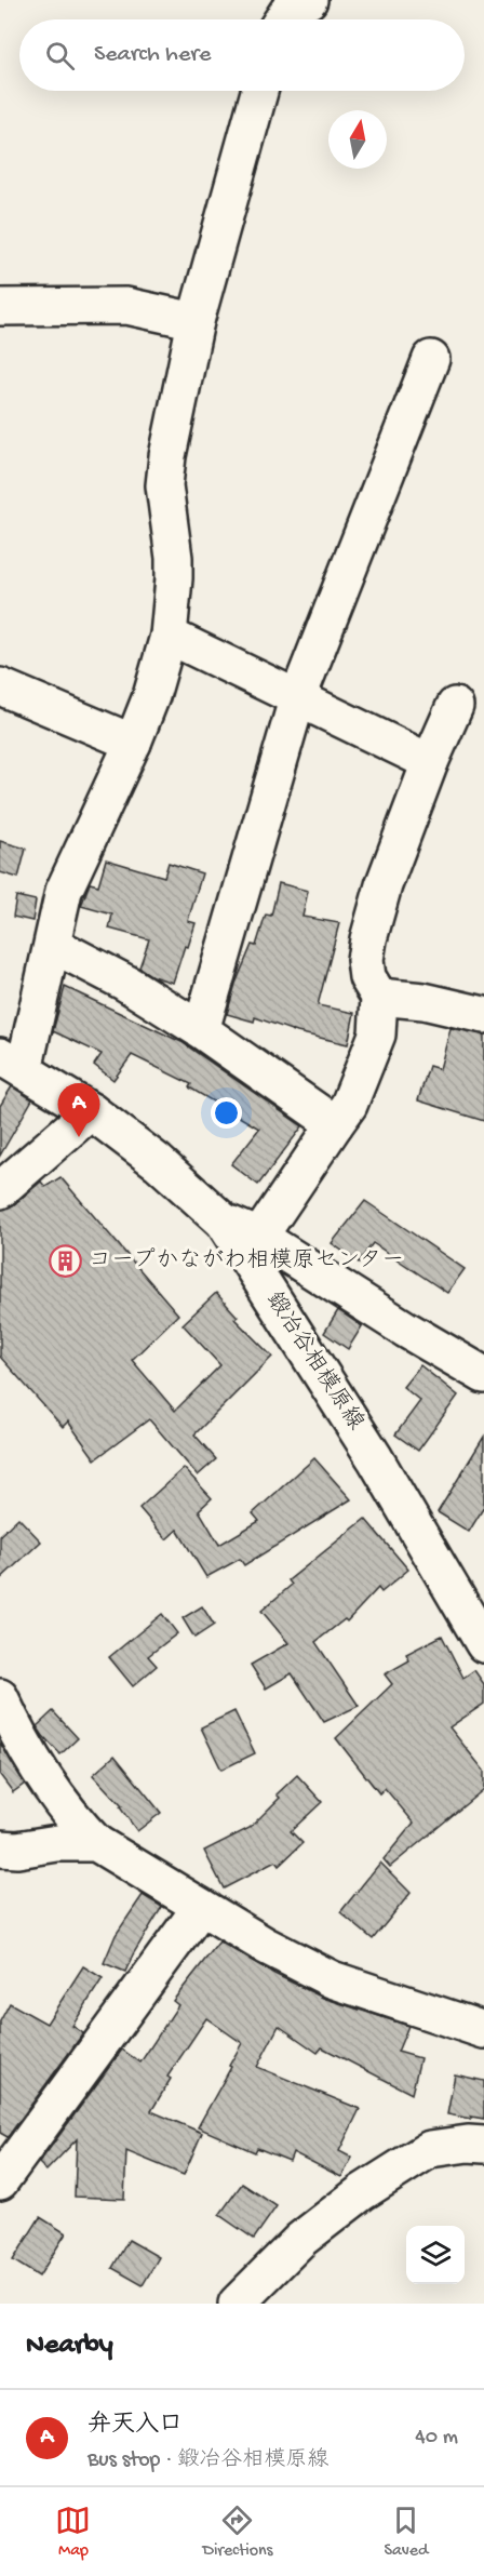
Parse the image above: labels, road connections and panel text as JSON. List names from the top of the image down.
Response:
{
  "streets": {
    "street": ["鍛冶谷相模原線"]
  },
  "places": {
    "building": ["コープかながわ相模原センター"]
  },
  "north": "top",
  "page": {
    "search": "Search here",
    "pins": "A",
    "heading": "Nearby",
    "list": [
      {
        "mark": "A",
        "name": "弁天入口",
        "note": "Bus stop · 鍛冶谷相模原線",
        "value": "40 m"
      }
    ],
    "nav": ["Map", "Directions", "Saved"]
  }
}
